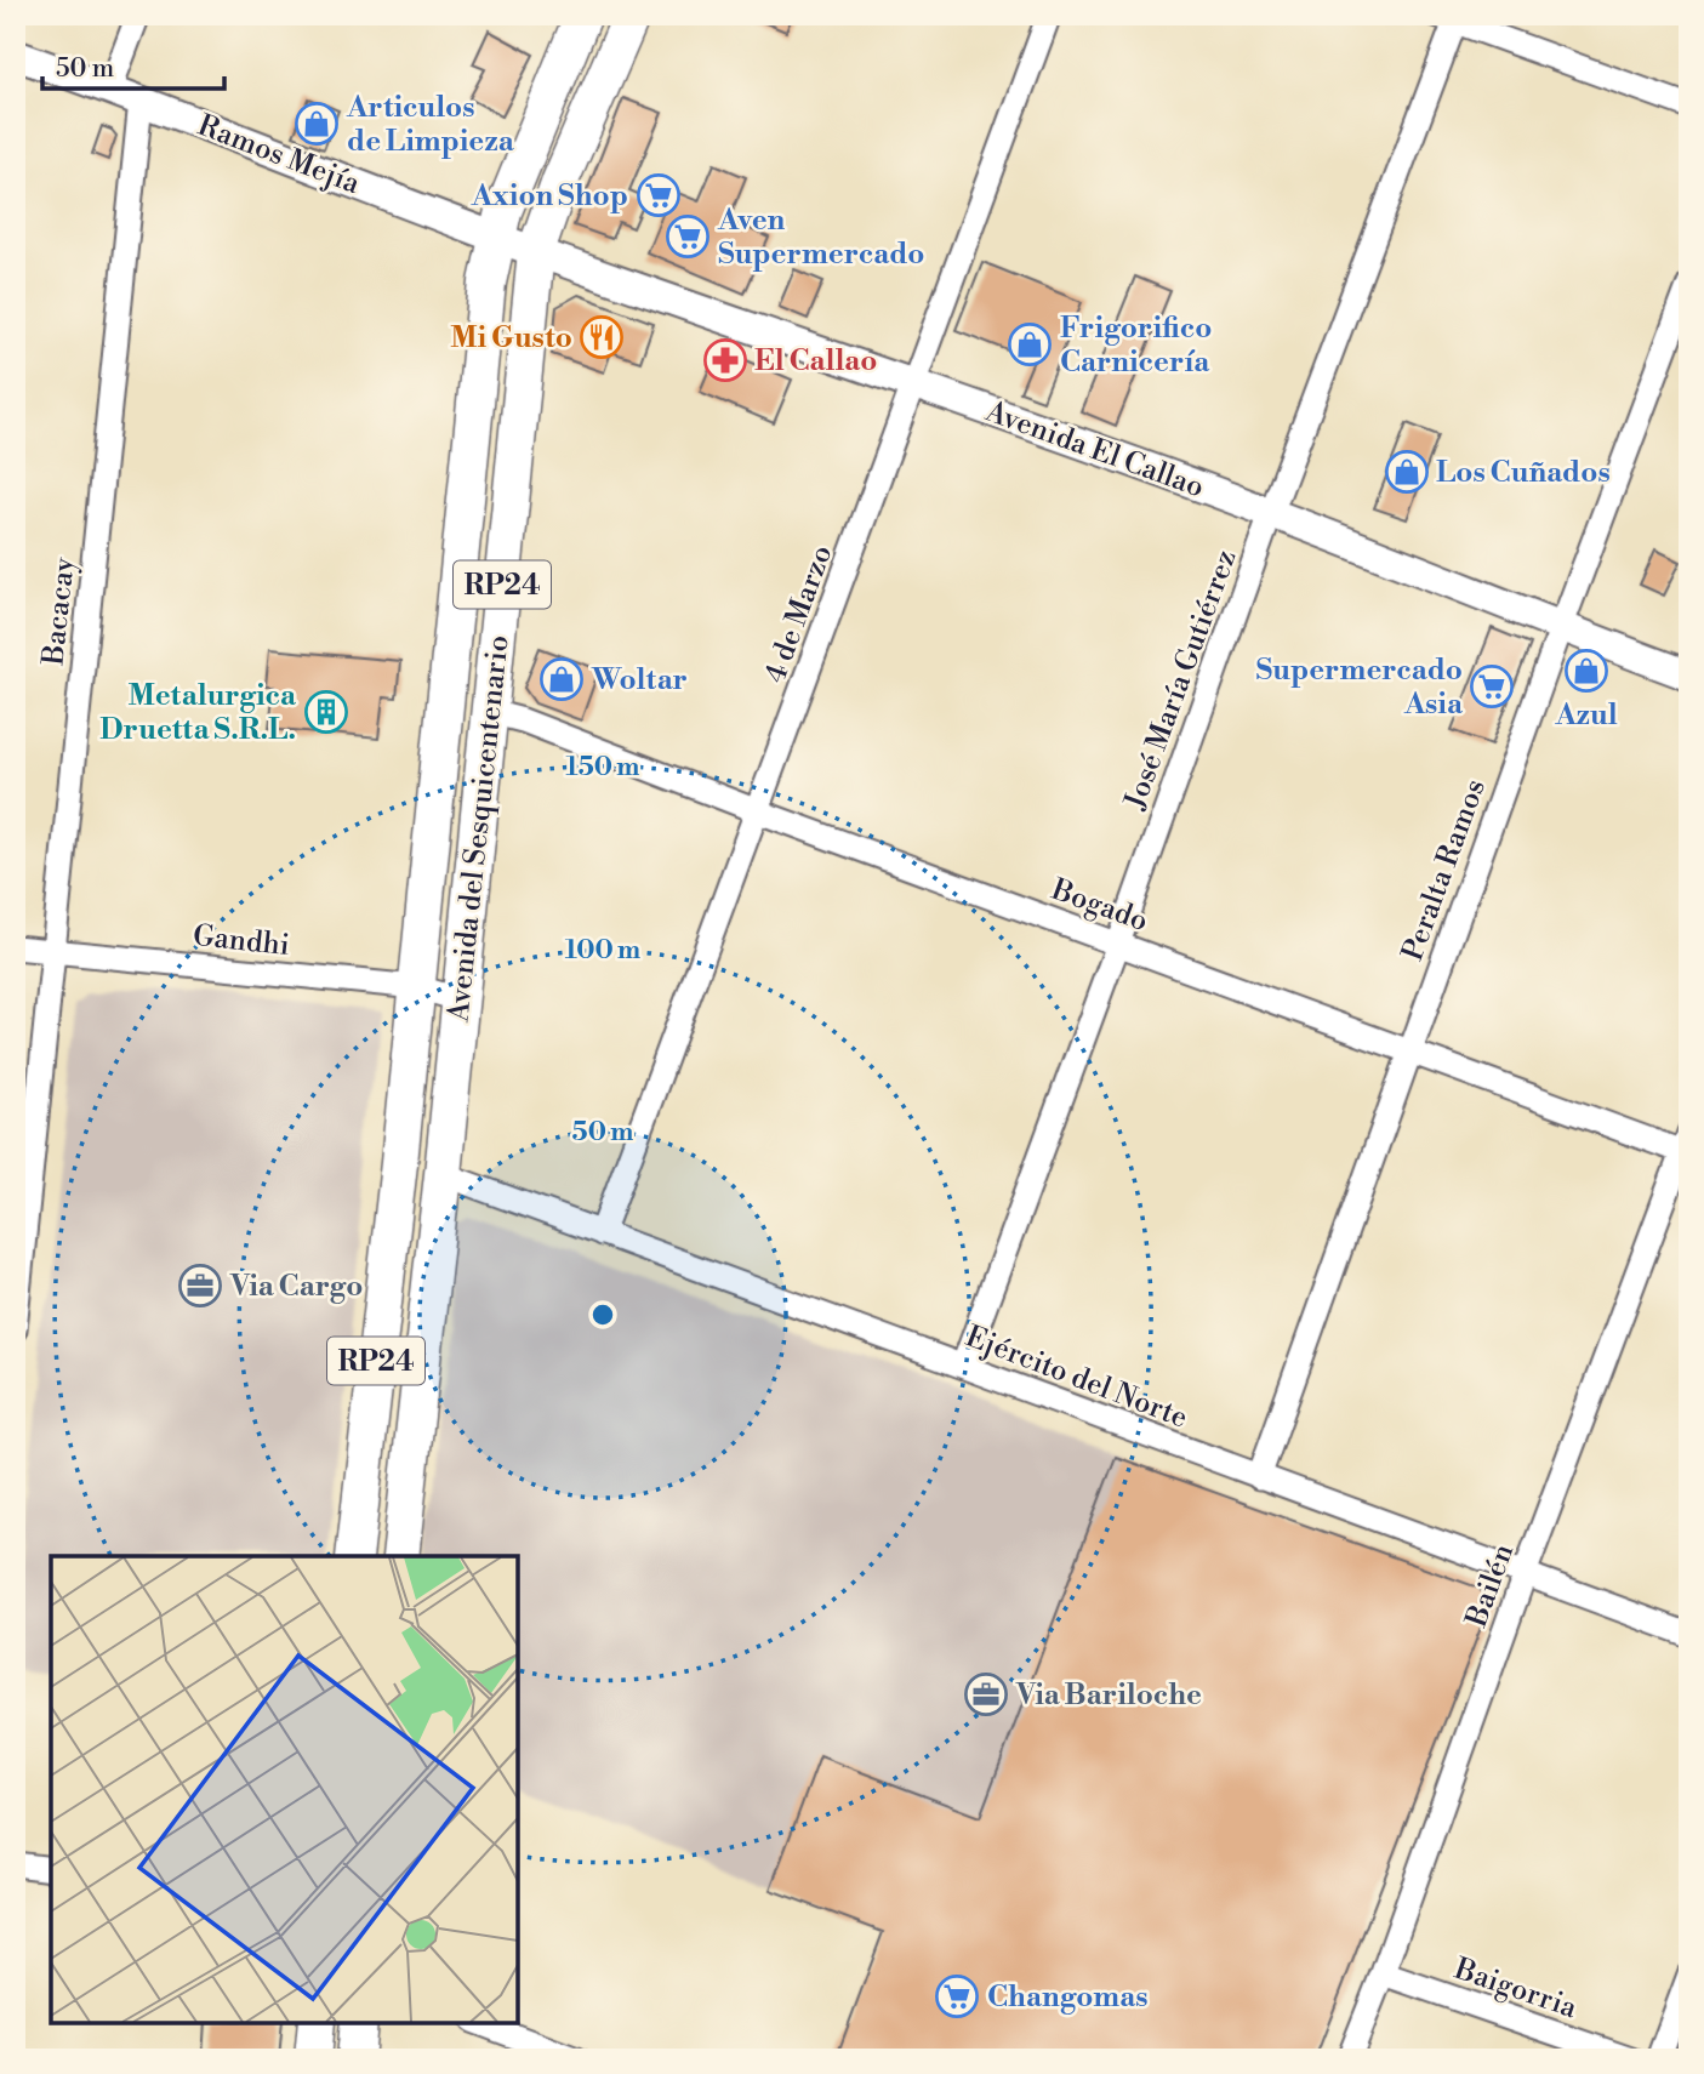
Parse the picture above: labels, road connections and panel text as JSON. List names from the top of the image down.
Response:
{
  "streets": {
    "main road": ["RP24", "Avenida del Sesquicentenario"],
    "street": [
      "Ramos Mejía",
      "Avenida El Callao",
      "Bacacay",
      "4 de Marzo",
      "José María Gutiérrez",
      "Peralta Ramos",
      "Bogado",
      "Gandhi",
      "Ejército del Norte",
      "Bailén",
      "Baigorria"
    ]
  },
  "crossings": [
    ["Ramos Mejía", "Avenida El Callao"],
    ["Ramos Mejía", "Bacacay"],
    ["Ramos Mejía", "Avenida del Sesquicentenario"],
    ["Avenida El Callao", "4 de Marzo"],
    ["Avenida El Callao", "José María Gutiérrez"],
    ["Avenida El Callao", "Avenida del Sesquicentenario"],
    ["Avenida El Callao", "Peralta Ramos"],
    ["Bacacay", "Gandhi"],
    ["4 de Marzo", "Bogado"],
    ["4 de Marzo", "Ejército del Norte"],
    ["José María Gutiérrez", "Bogado"],
    ["José María Gutiérrez", "Ejército del Norte"],
    ["Avenida del Sesquicentenario", "Bogado"],
    ["Avenida del Sesquicentenario", "Gandhi"],
    ["Avenida del Sesquicentenario", "Ejército del Norte"],
    ["Peralta Ramos", "Bogado"],
    ["Peralta Ramos", "Ejército del Norte"],
    ["Bogado", "Bailén"],
    ["Ejército del Norte", "Bailén"],
    ["Bailén", "Baigorria"]
  ],
  "places": {
    "shop": [
      "Articulos de Limpieza",
      "Frigorifico Carnicería",
      "Los Cuñados",
      "Azul",
      "Woltar"
    ],
    "supermarket": [
      "Axion Shop",
      "Aven Supermercado",
      "Supermercado Asia",
      "Changomas"
    ],
    "restaurant": ["Mi Gusto"],
    "pharmacy": ["El Callao"],
    "building": ["Metalurgica Druetta S.R.L."],
    "office": ["Via Cargo", "Via Bariloche"]
  },
  "scale_bar": "50 m",
  "rings": ["150 m", "100 m", "50 m"]
}
